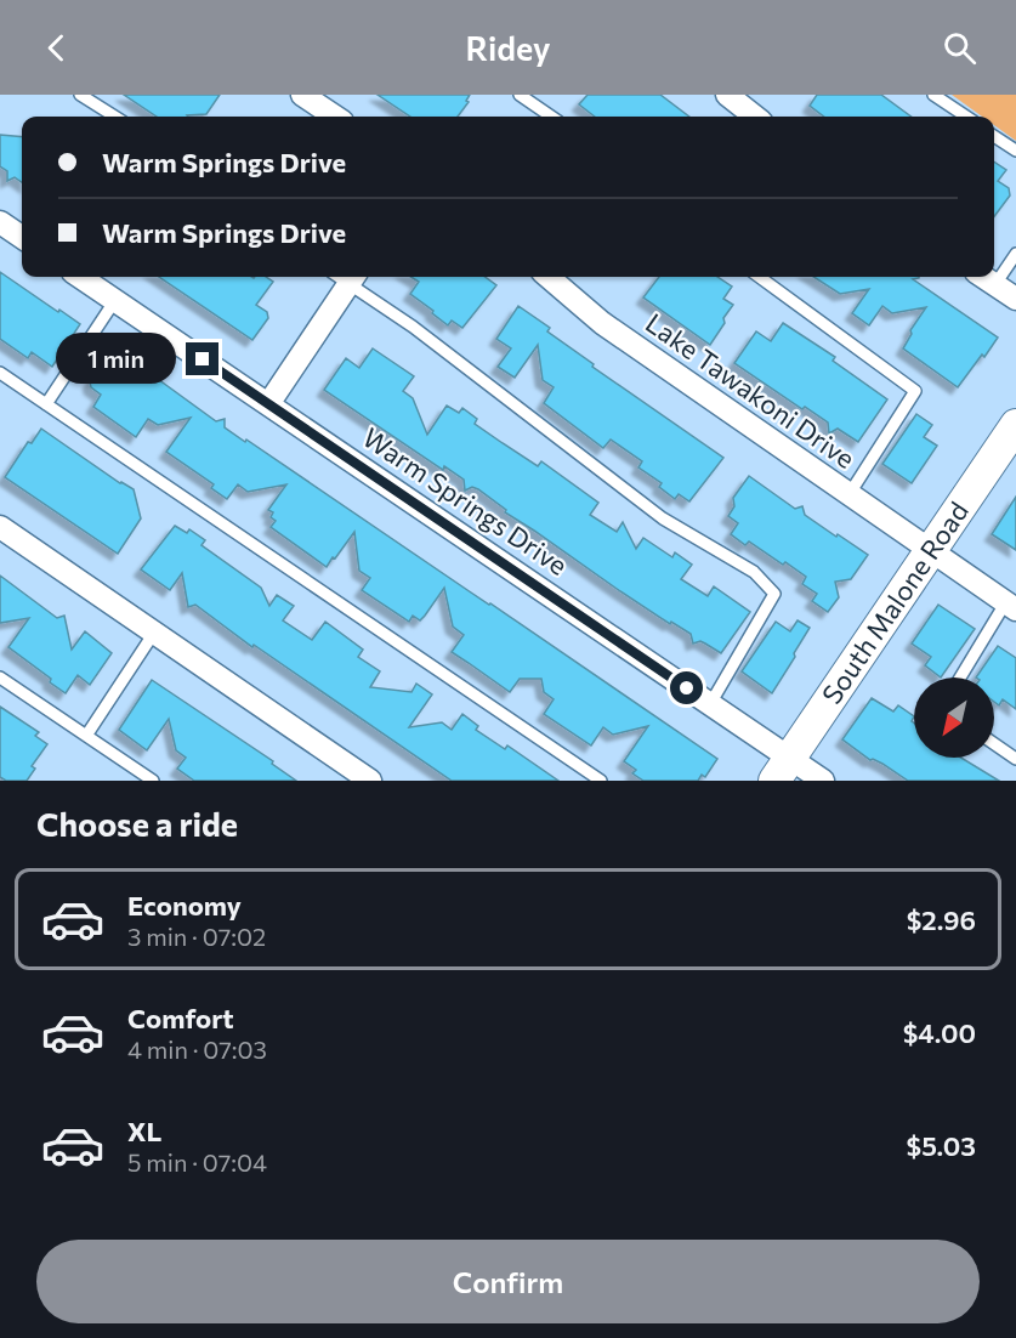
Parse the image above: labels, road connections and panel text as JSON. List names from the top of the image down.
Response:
{
  "streets": {
    "street": ["Lake Tawakoni Drive", "Warm Springs Drive", "South Malone Road"]
  },
  "crossings": [
    ["Lake Tawakoni Drive", "South Malone Road"],
    ["Warm Springs Drive", "South Malone Road"]
  ],
  "north": "bottom left",
  "page": {
    "header": "Ridey",
    "banner": ["Warm Springs Drive", "Warm Springs Drive"],
    "bubble": "1 min",
    "heading": "Choose a ride",
    "list": [
      {
        "name": "Economy",
        "note": "3 min · 07:02",
        "value": "$2.96"
      },
      {
        "name": "Comfort",
        "note": "4 min · 07:03",
        "value": "$4.00"
      },
      {
        "name": "XL",
        "note": "5 min · 07:04",
        "value": "$5.03"
      }
    ],
    "buttons": "Confirm"
  }
}
